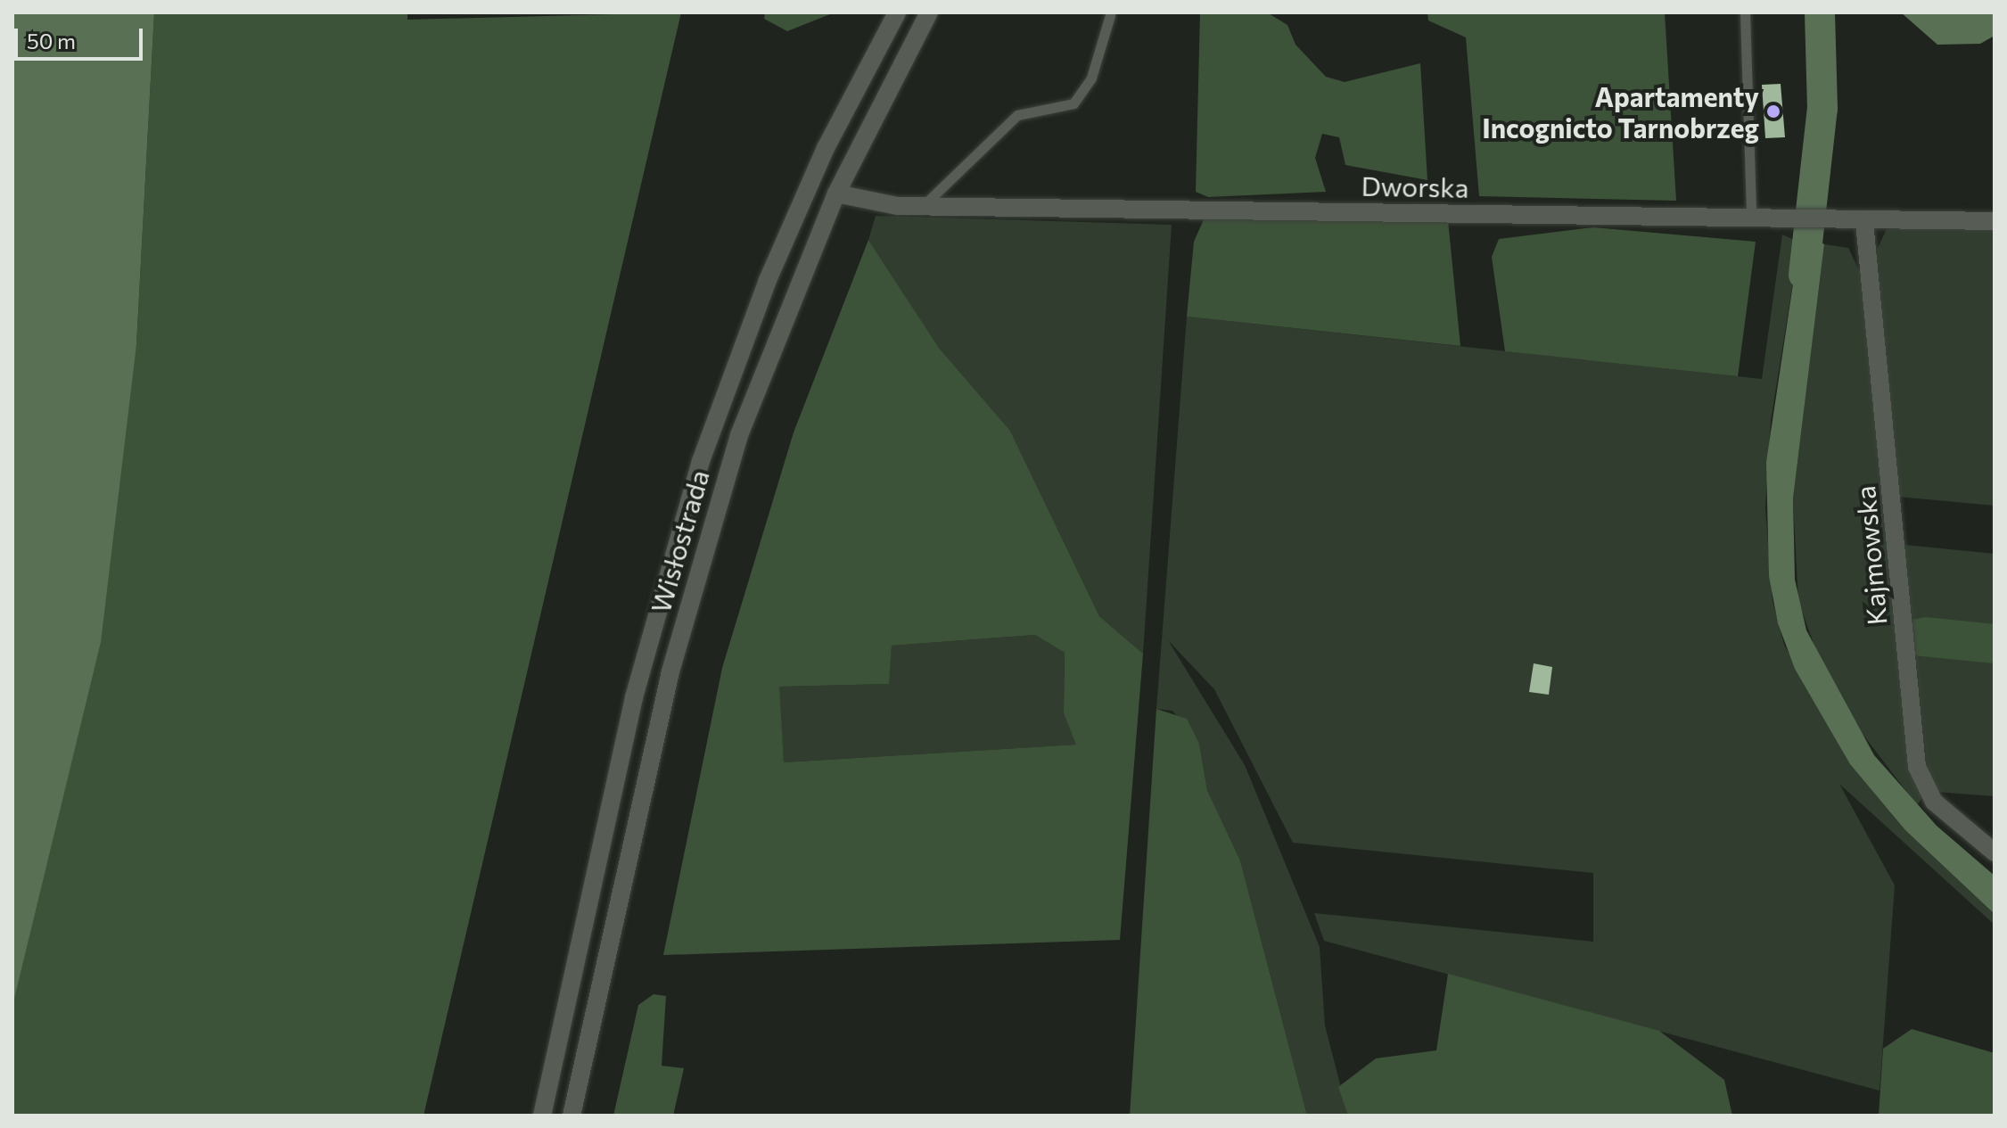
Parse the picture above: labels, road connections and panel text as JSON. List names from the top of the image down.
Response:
{
  "streets": {
    "main road": ["Dworska", "Wisłostrada", "Kajmowska"]
  },
  "crossings": [
    ["Dworska", "Wisłostrada"],
    ["Dworska", "Kajmowska"]
  ],
  "places": ["Apartamenty Incognicto Tarnobrzeg"],
  "scale_bar": "50 m"
}
